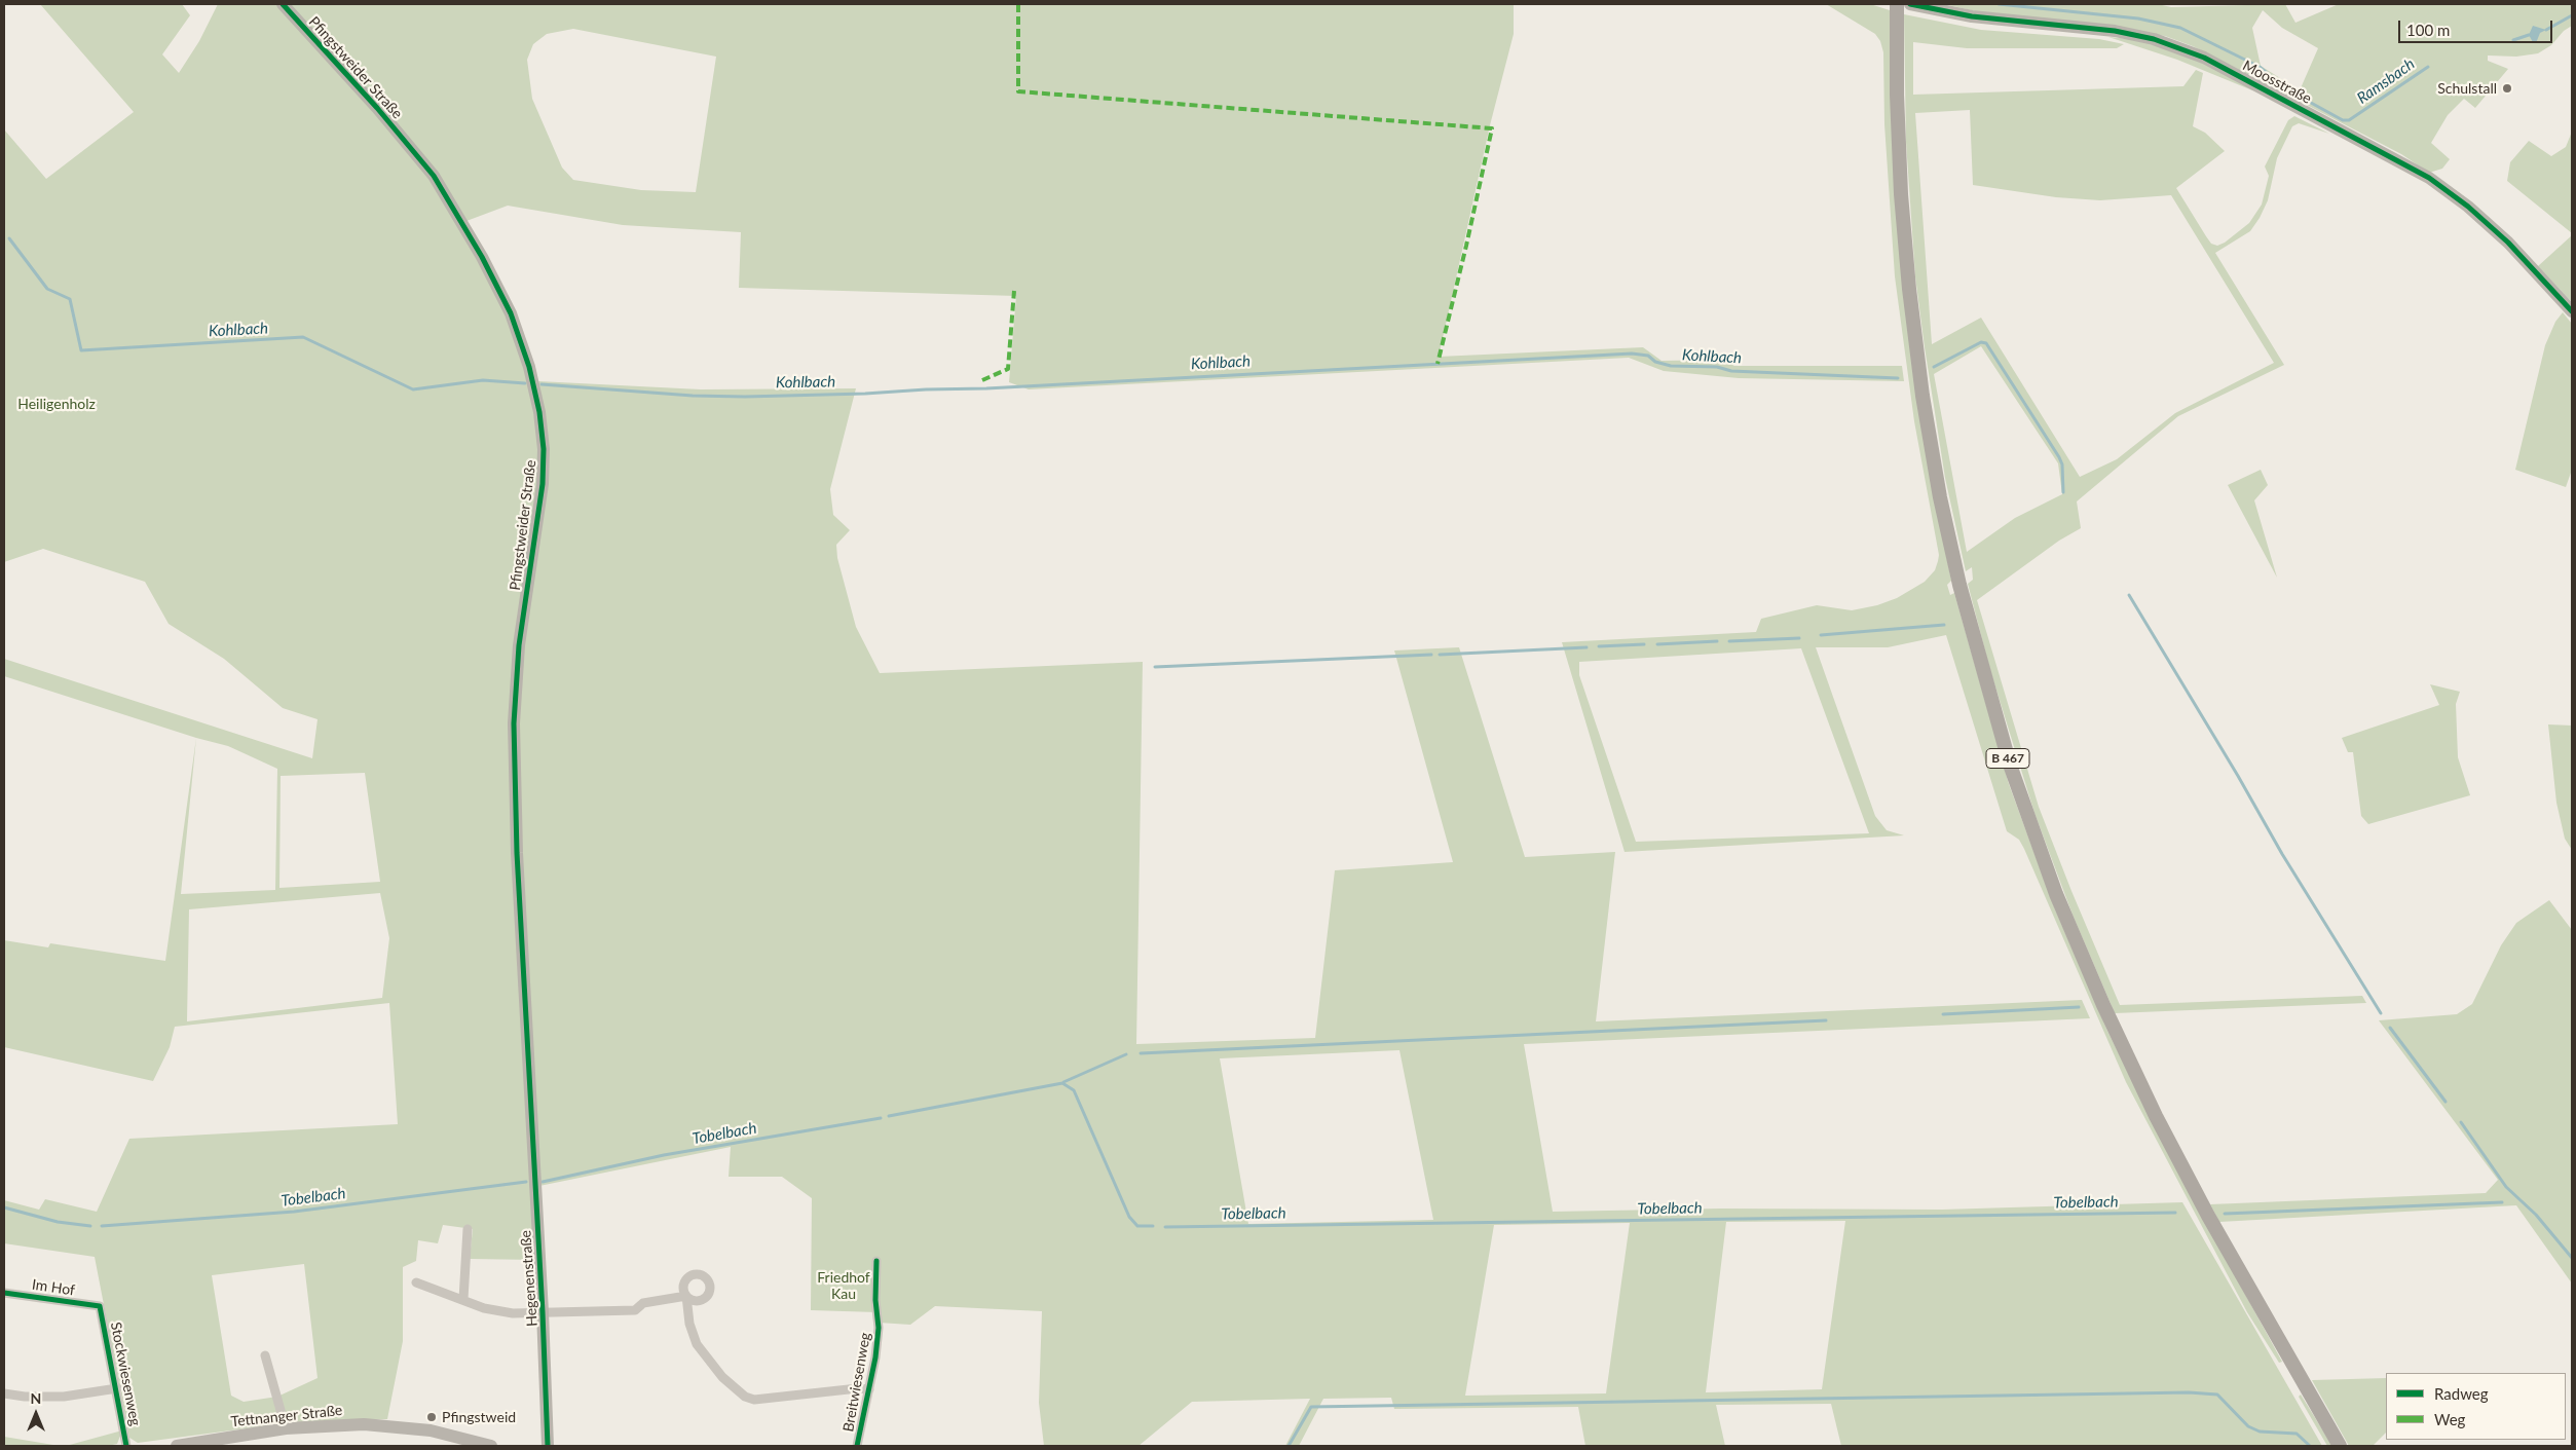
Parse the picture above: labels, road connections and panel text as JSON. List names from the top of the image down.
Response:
{
  "streets": {
    "main road": ["B 467"],
    "street": [
      "Pfingstweider Straße",
      "Moosstraße",
      "Hegenenstraße",
      "Im Hof",
      "Stockwiesenweg",
      "Breitwiesenweg",
      "Tettnanger Straße"
    ]
  },
  "crossings": [
    ["Pfingstweider Straße", "Hegenenstraße"],
    ["Hegenenstraße", "Breitwiesenweg"],
    ["Im Hof", "Stockwiesenweg"]
  ],
  "water": ["Ramsbach", "Kohlbach", "Tobelbach"],
  "parks": ["Heiligenholz", "Friedhof Kau"],
  "places": ["Schulstall", "Pfingstweid"],
  "legend": ["Radweg", "Weg"],
  "scale_bar": "100 m",
  "north": "top"
}
